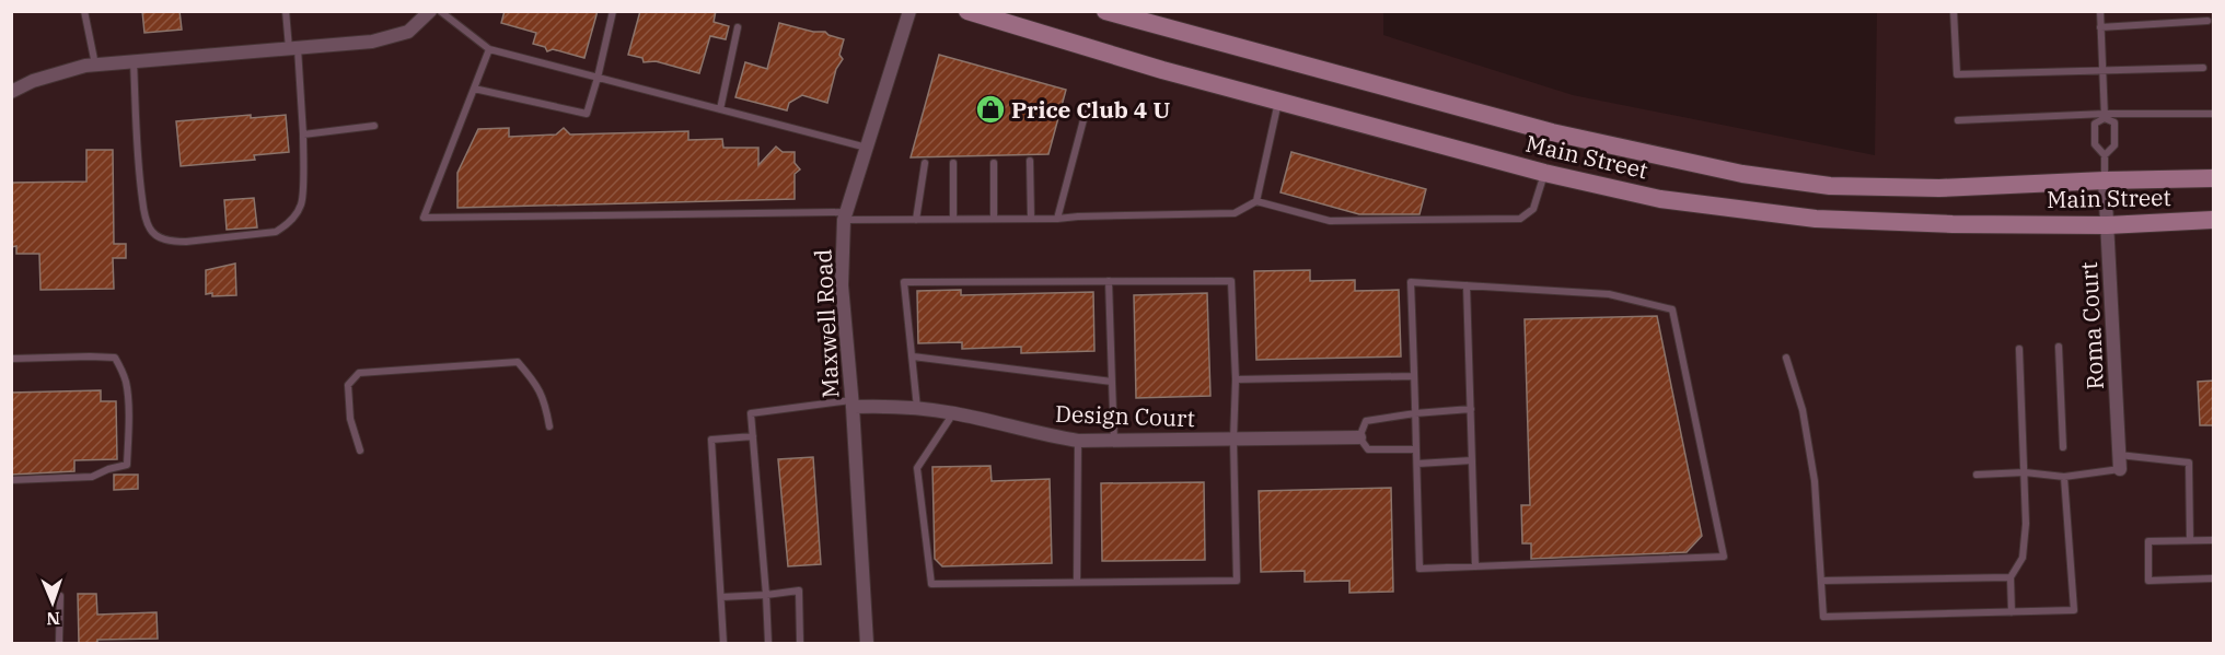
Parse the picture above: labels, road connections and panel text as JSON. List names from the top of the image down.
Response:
{
  "streets": {
    "main road": ["Main Street"],
    "street": ["Maxwell Road", "Roma Court", "Design Court"]
  },
  "crossings": [
    ["Main Street", "Roma Court"],
    ["Maxwell Road", "Design Court"]
  ],
  "places": {
    "shop": ["Price Club 4 U"]
  },
  "north": "bottom"
}
